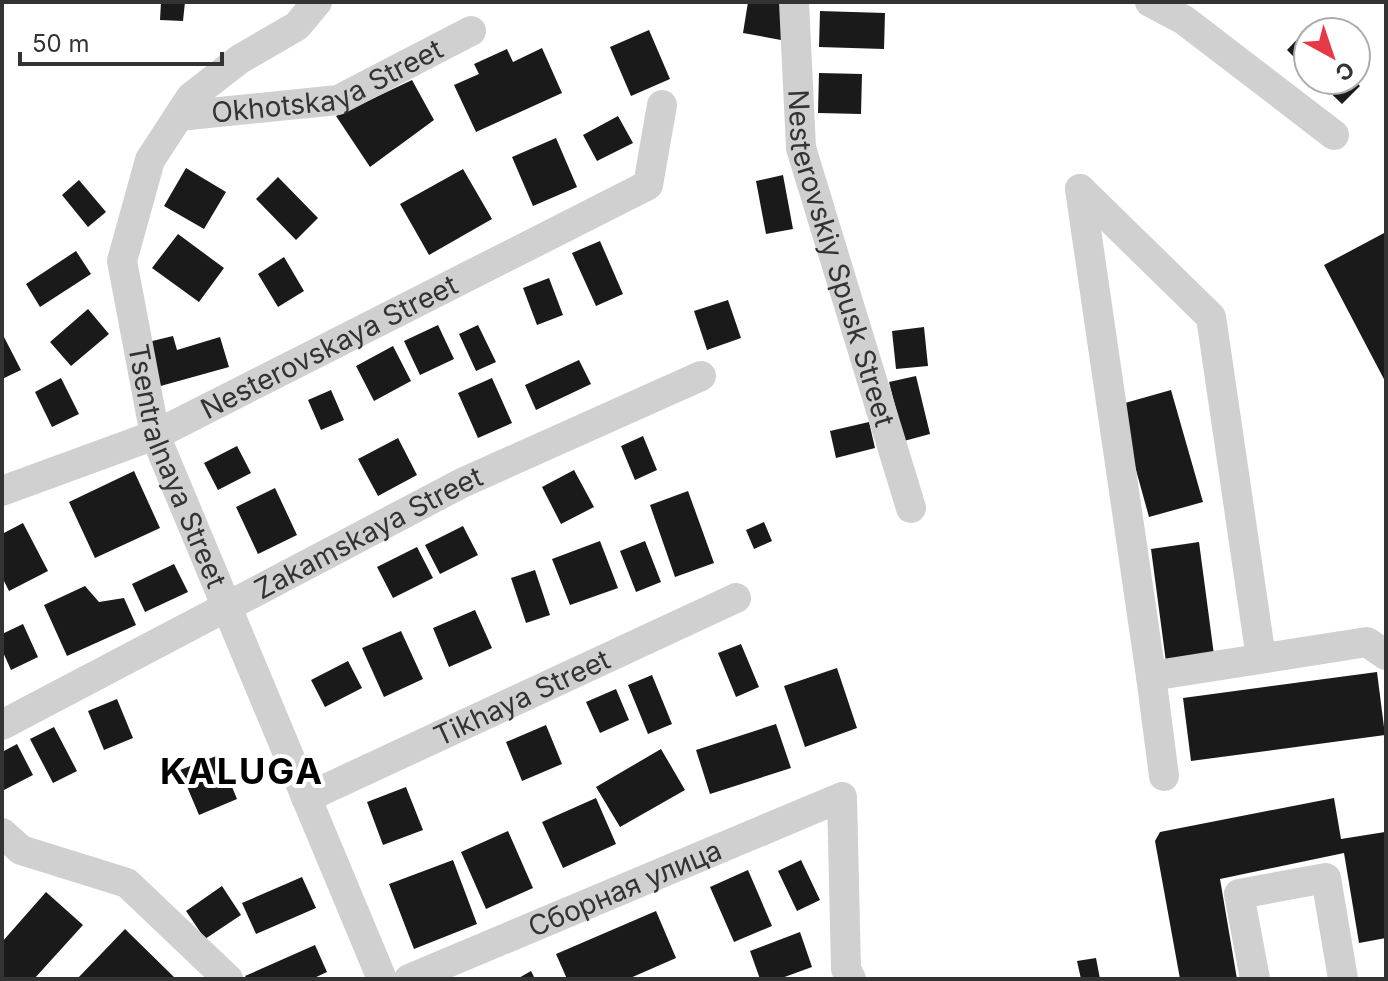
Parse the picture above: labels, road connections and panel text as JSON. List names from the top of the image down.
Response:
{
  "streets": {
    "street": [
      "Okhotskaya Street",
      "Nesterovskiy Spusk Street",
      "Nesterovskaya Street",
      "Tsentralnaya Street",
      "Zakamskaya Street",
      "Tikhaya Street",
      "Сборная улица"
    ]
  },
  "crossings": [
    ["Okhotskaya Street", "Tsentralnaya Street"],
    ["Nesterovskaya Street", "Tsentralnaya Street"],
    ["Tsentralnaya Street", "Zakamskaya Street"],
    ["Tsentralnaya Street", "Tikhaya Street"]
  ],
  "districts": ["KALUGA"],
  "scale_bar": "50 m",
  "north": "bottom right"
}
